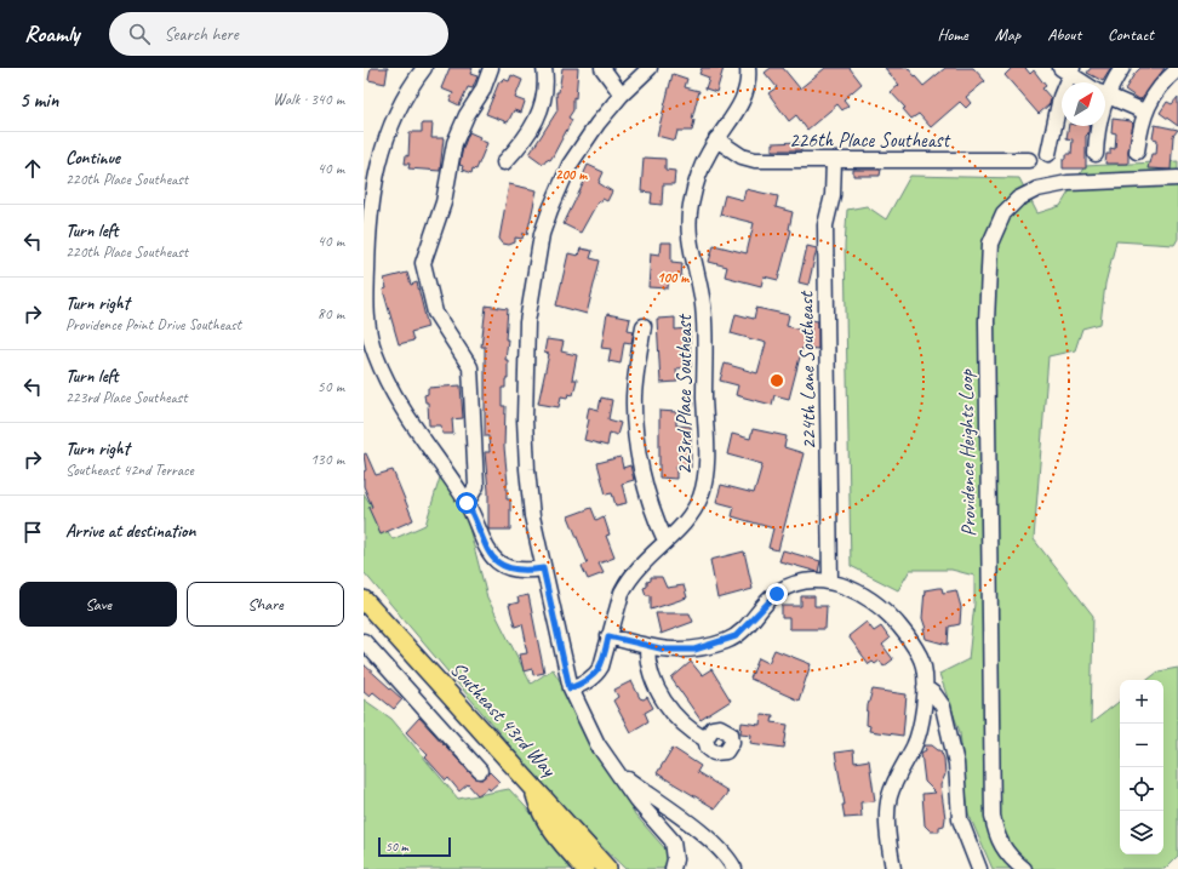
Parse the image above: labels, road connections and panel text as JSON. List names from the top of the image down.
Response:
{
  "streets": {
    "main road": ["Southeast 43rd Way"],
    "street": [
      "226th Place Southeast",
      "224th Lane Southeast",
      "223rd Place Southeast",
      "Providence Heights Loop"
    ]
  },
  "crossings": [
    ["226th Place Southeast", "224th Lane Southeast"],
    ["226th Place Southeast", "223rd Place Southeast"]
  ],
  "scale_bar": "50 m",
  "north": "top right",
  "page": {
    "header": "Roamly",
    "search": "Search here",
    "nav": [
      "Home",
      "Map",
      "About",
      "Contact"
    ],
    "heading": ["5 min", "Walk · 340 m"],
    "list": [
      ["Continue", "220th Place Southeast", "40 m"],
      ["Turn left", "220th Place Southeast", "40 m"],
      ["Turn right", "Providence Point Drive Southeast", "80 m"],
      ["Turn left", "223rd Place Southeast", "50 m"],
      ["Turn right", "Southeast 42nd Terrace", "130 m"],
      "Arrive at destination"
    ],
    "buttons": ["Save", "Share"],
    "map_buttons": ["+", "−"],
    "scale": "50 m"
  },
  "rings": ["200 m", "100 m"]
}
